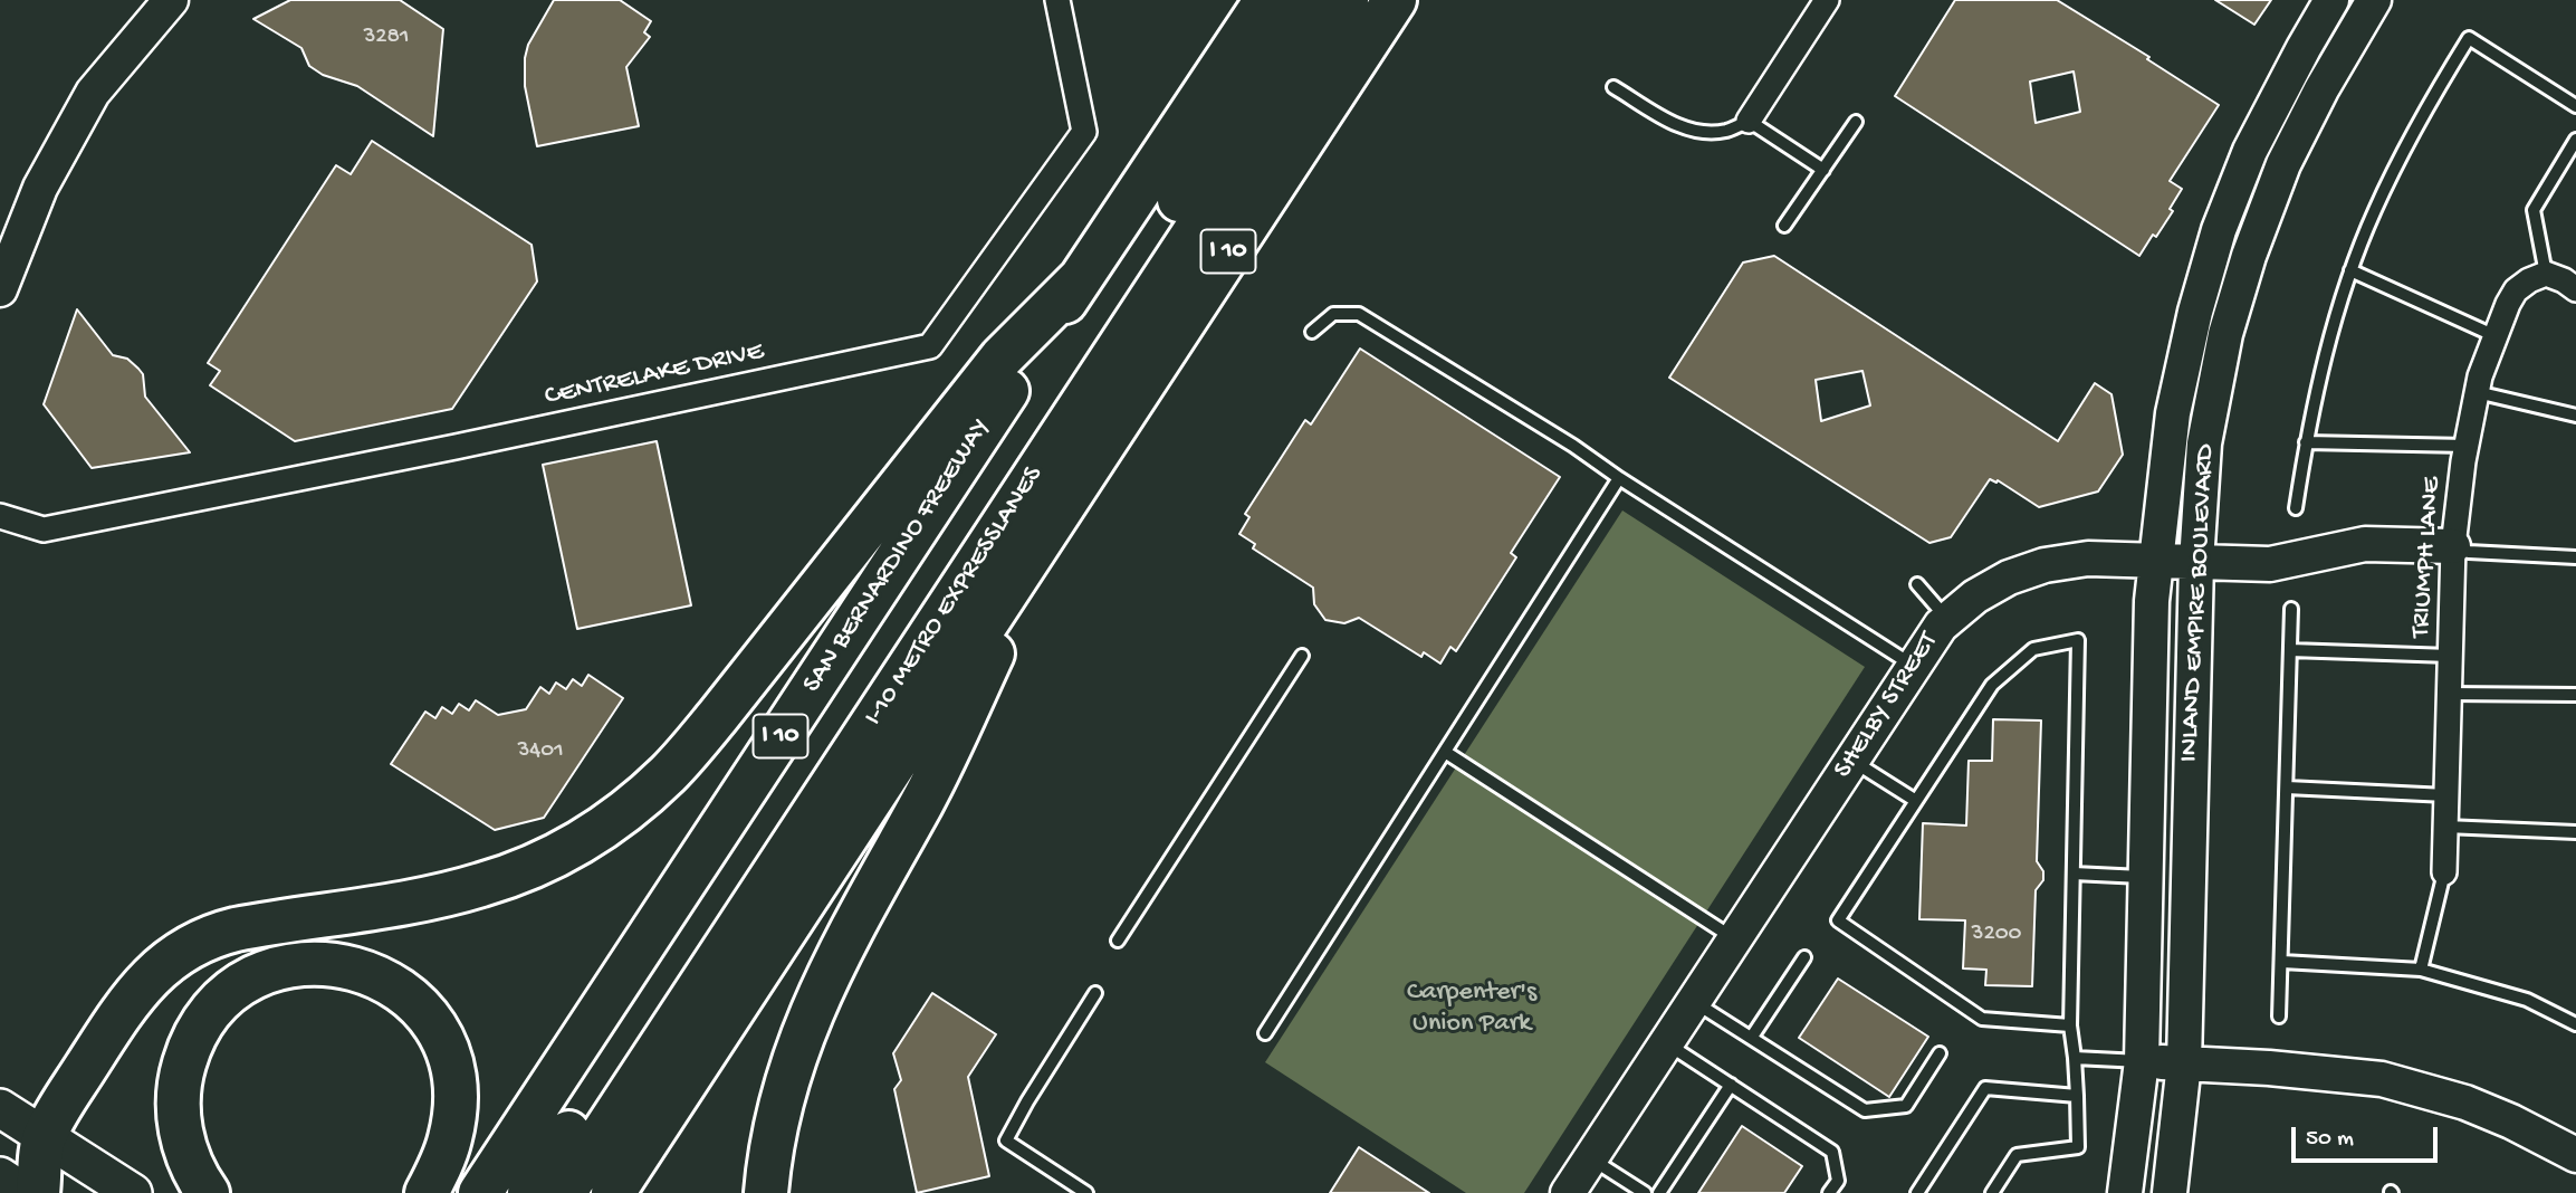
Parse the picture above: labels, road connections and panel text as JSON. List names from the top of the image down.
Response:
{
  "streets": {
    "highway": ["I 10", "SAN BERNARDINO FREEWAY", "I-10 METRO EXPRESSLANES"],
    "main road": ["INLAND EMPIRE BOULEVARD", "SHELBY STREET"],
    "street": ["CENTRELAKE DRIVE", "TRIUMPH LANE"]
  },
  "crossings": [
    ["I 10", "I-10 METRO EXPRESSLANES"],
    ["TRIUMPH LANE", "SHELBY STREET"],
    ["INLAND EMPIRE BOULEVARD", "SHELBY STREET"]
  ],
  "parks": ["Carpenter's Union Park"],
  "house_numbers": ["3281", "3401", "3200"],
  "scale_bar": "50 m"
}
